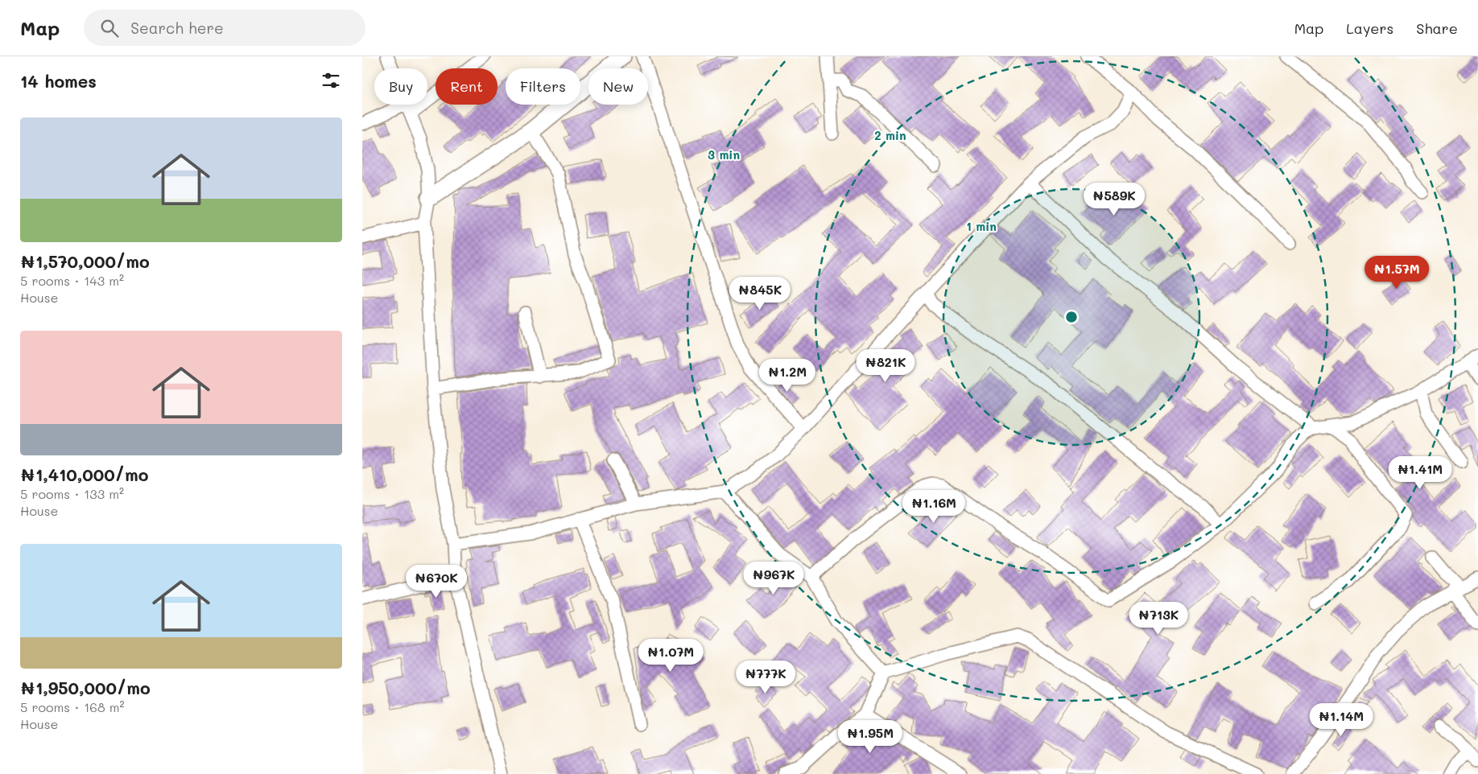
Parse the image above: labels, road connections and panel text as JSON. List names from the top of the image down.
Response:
{
  "page": {
    "header": "Map",
    "search": "Search here",
    "nav": ["Map", "Layers", "Share"],
    "heading": "14 homes",
    "chip": [
      "Buy",
      "Rent",
      "Filters",
      "New"
    ],
    "list": [
      {
        "name": "₦1,570,000/mo",
        "note": "5 rooms · 143 m² · House"
      },
      {
        "name": "₦1,410,000/mo",
        "note": "5 rooms · 133 m² · House"
      },
      {
        "name": "₦1,950,000/mo",
        "note": "5 rooms · 168 m² · House"
      }
    ],
    "price": [
      "₦589K",
      "₦1.57M",
      "₦845K",
      "₦821K",
      "₦1.2M",
      "₦1.41M",
      "₦1.16M",
      "₦967K",
      "₦670K",
      "₦713K",
      "₦1.07M",
      "₦777K",
      "₦1.14M",
      "₦1.95M"
    ]
  },
  "rings": ["2 min", "3 min", "1 min"]
}
